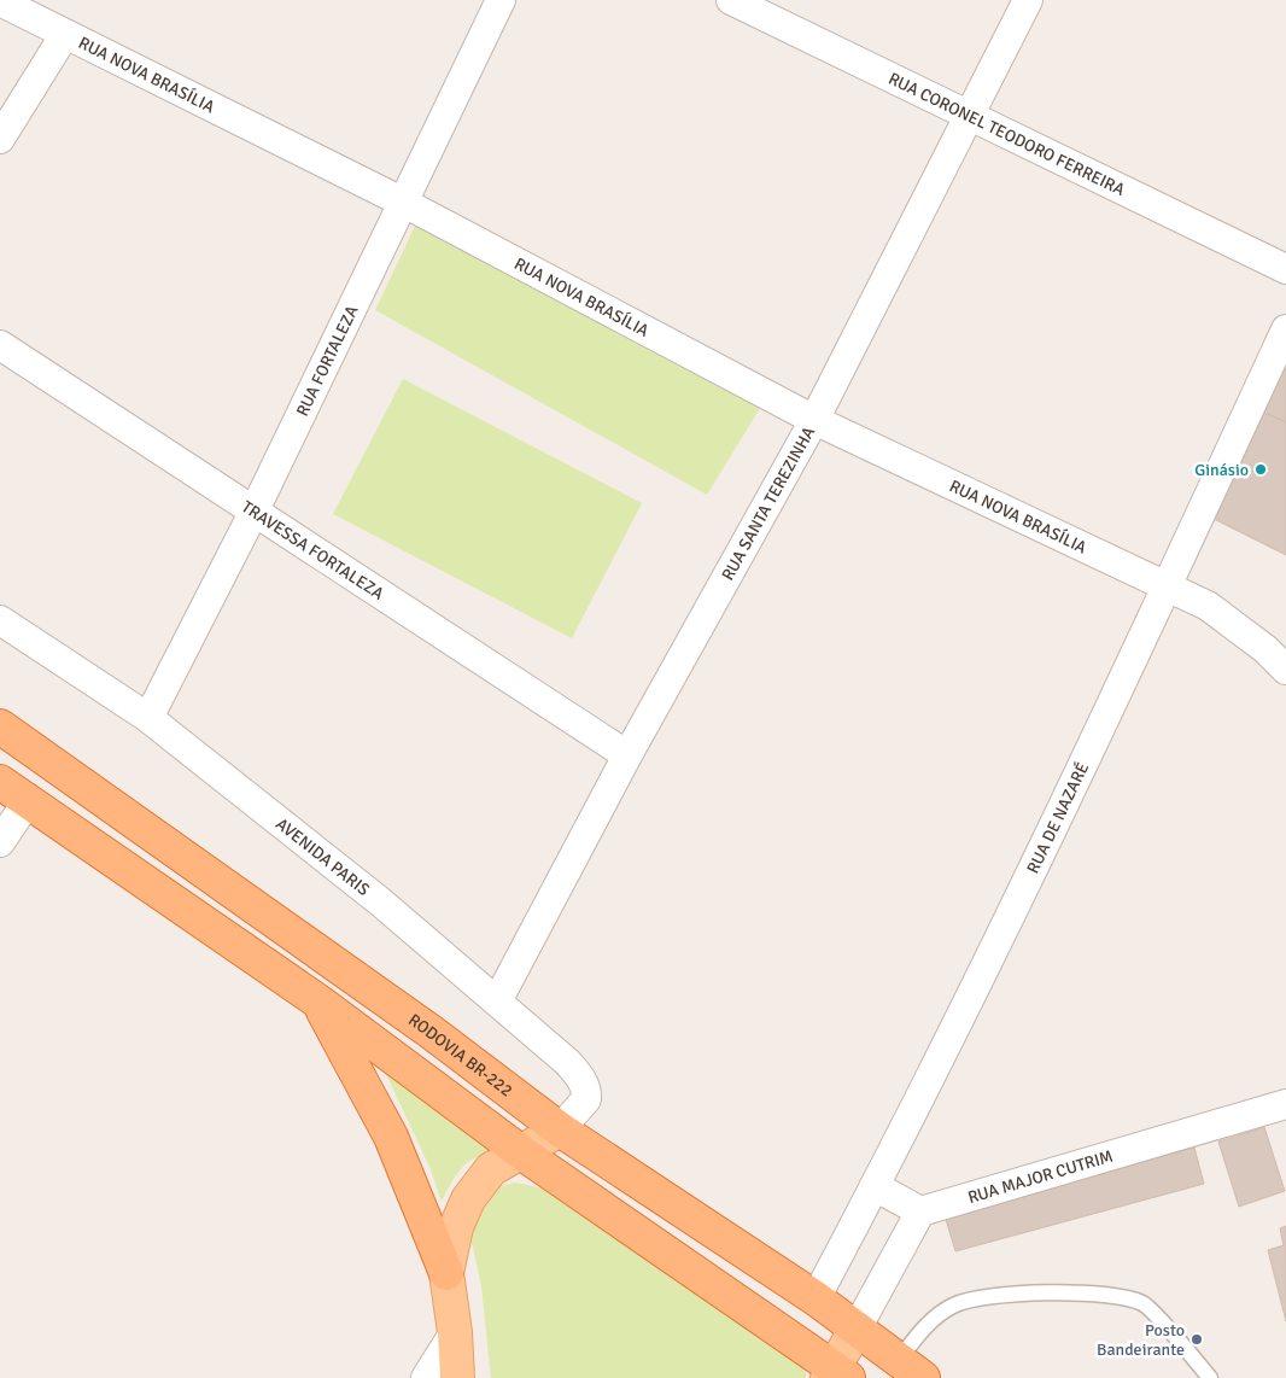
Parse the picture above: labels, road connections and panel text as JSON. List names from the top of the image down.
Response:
{
  "streets": {
    "highway": ["RODOVIA BR-222"],
    "street": [
      "RUA NOVA BRASÍLIA",
      "RUA CORONEL TEODORO FERREIRA",
      "RUA FORTALEZA",
      "RUA SANTA TEREZINHA",
      "TRAVESSA FORTALEZA",
      "RUA DE NAZARÉ",
      "AVENIDA PARIS",
      "RUA MAJOR CUTRIM"
    ]
  },
  "crossings": [
    ["RUA NOVA BRASÍLIA", "RUA FORTALEZA"],
    ["RUA NOVA BRASÍLIA", "RUA SANTA TEREZINHA"],
    ["RUA NOVA BRASÍLIA", "RUA DE NAZARÉ"],
    ["RUA CORONEL TEODORO FERREIRA", "RUA SANTA TEREZINHA"],
    ["RUA FORTALEZA", "TRAVESSA FORTALEZA"],
    ["RUA FORTALEZA", "AVENIDA PARIS"],
    ["RUA SANTA TEREZINHA", "TRAVESSA FORTALEZA"],
    ["RUA SANTA TEREZINHA", "AVENIDA PARIS"],
    ["RUA DE NAZARÉ", "RODOVIA BR-222"],
    ["AVENIDA PARIS", "RODOVIA BR-222"]
  ],
  "places": ["Ginásio", "Posto Bandeirante"]
}
